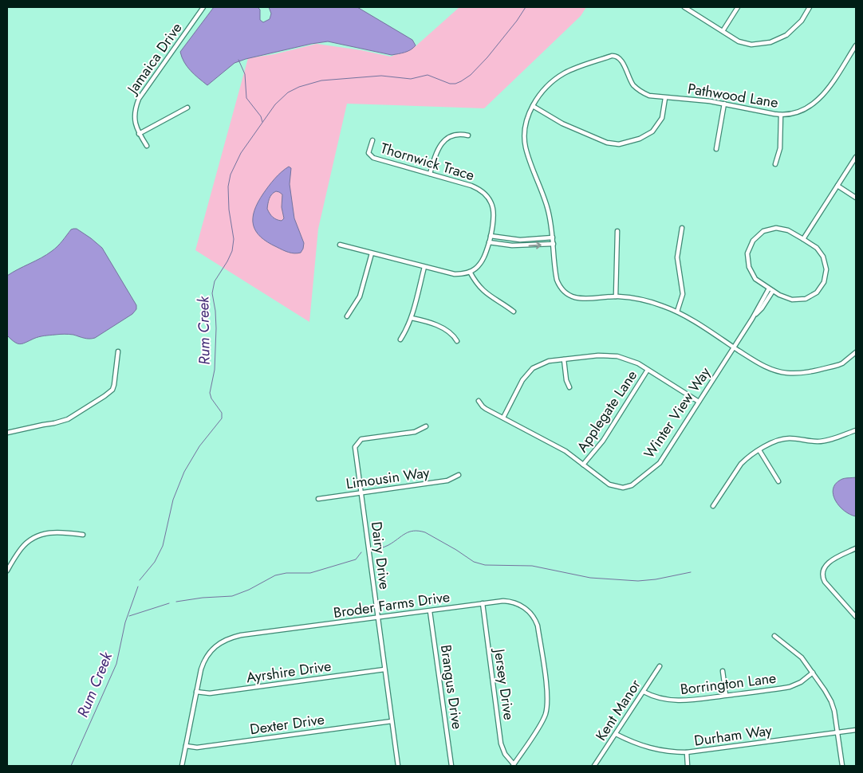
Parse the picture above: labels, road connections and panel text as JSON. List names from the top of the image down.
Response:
{
  "streets": {
    "street": [
      "Jamaica Drive",
      "Pathwood Lane",
      "Thornwick Trace",
      "Applegate Lane",
      "Winter View Way",
      "Limousin Way",
      "Dairy Drive",
      "Broder Farms Drive",
      "Ayrshire Drive",
      "Borrington Lane",
      "Jersey Drive",
      "Brangus Drive",
      "Kent Manor",
      "Dexter Drive",
      "Durham Way"
    ]
  },
  "crossings": [
    ["Applegate Lane", "Winter View Way"],
    ["Limousin Way", "Dairy Drive"],
    ["Dairy Drive", "Broder Farms Drive"],
    ["Dairy Drive", "Ayrshire Drive"],
    ["Dairy Drive", "Dexter Drive"],
    ["Broder Farms Drive", "Ayrshire Drive"],
    ["Broder Farms Drive", "Jersey Drive"],
    ["Broder Farms Drive", "Brangus Drive"],
    ["Broder Farms Drive", "Dexter Drive"],
    ["Borrington Lane", "Kent Manor"],
    ["Kent Manor", "Durham Way"]
  ],
  "water": ["Rum Creek"]
}
